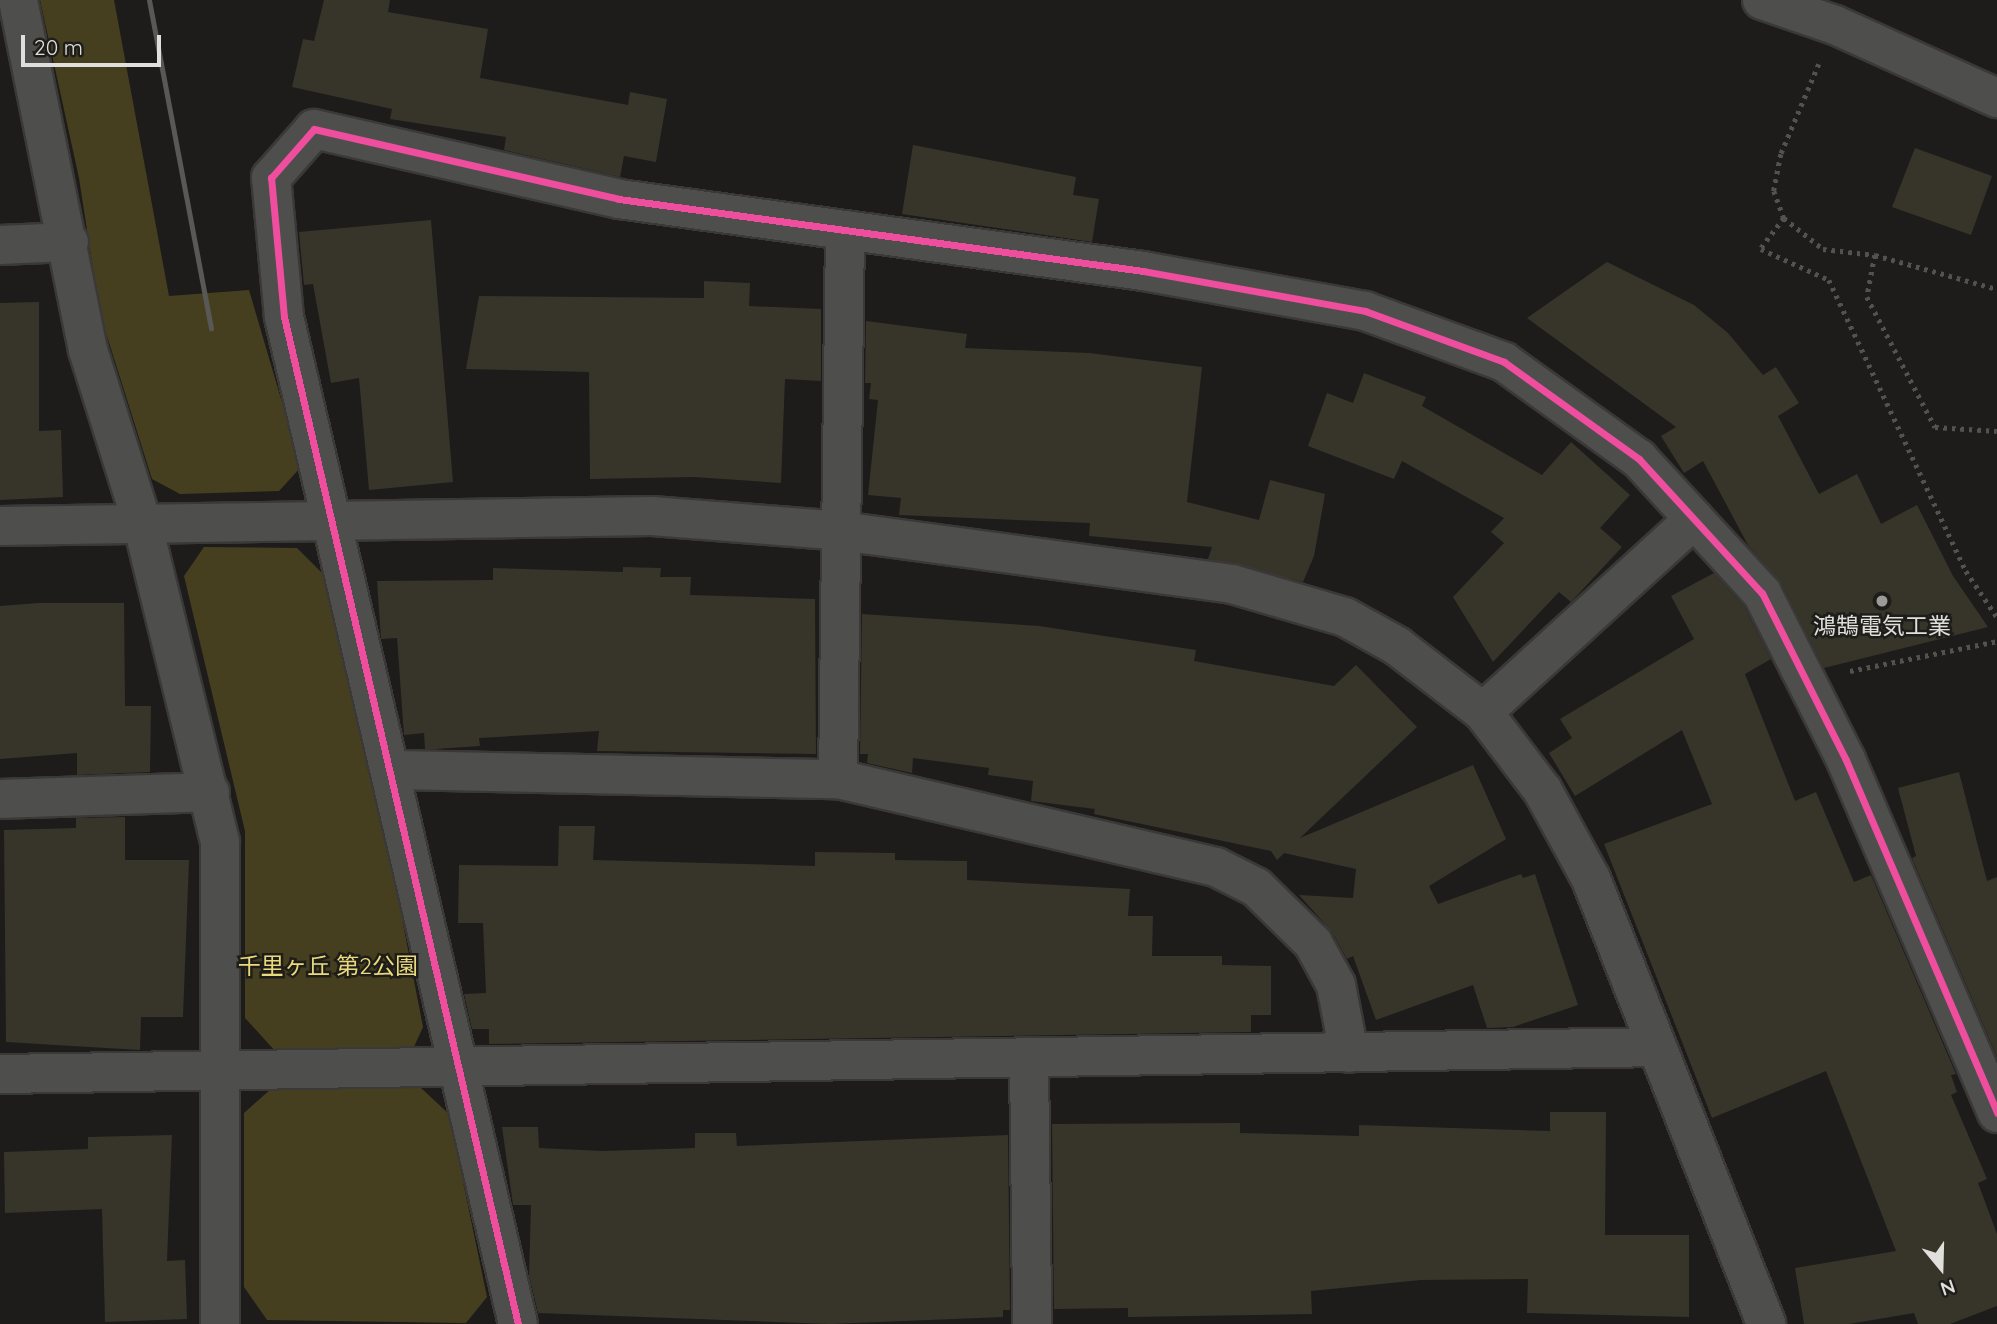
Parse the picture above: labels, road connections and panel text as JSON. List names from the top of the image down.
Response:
{
  "parks": ["千里ヶ丘 第2公園"],
  "places": ["鴻鵠電気工業"],
  "scale_bar": "20 m",
  "north": "bottom"
}
